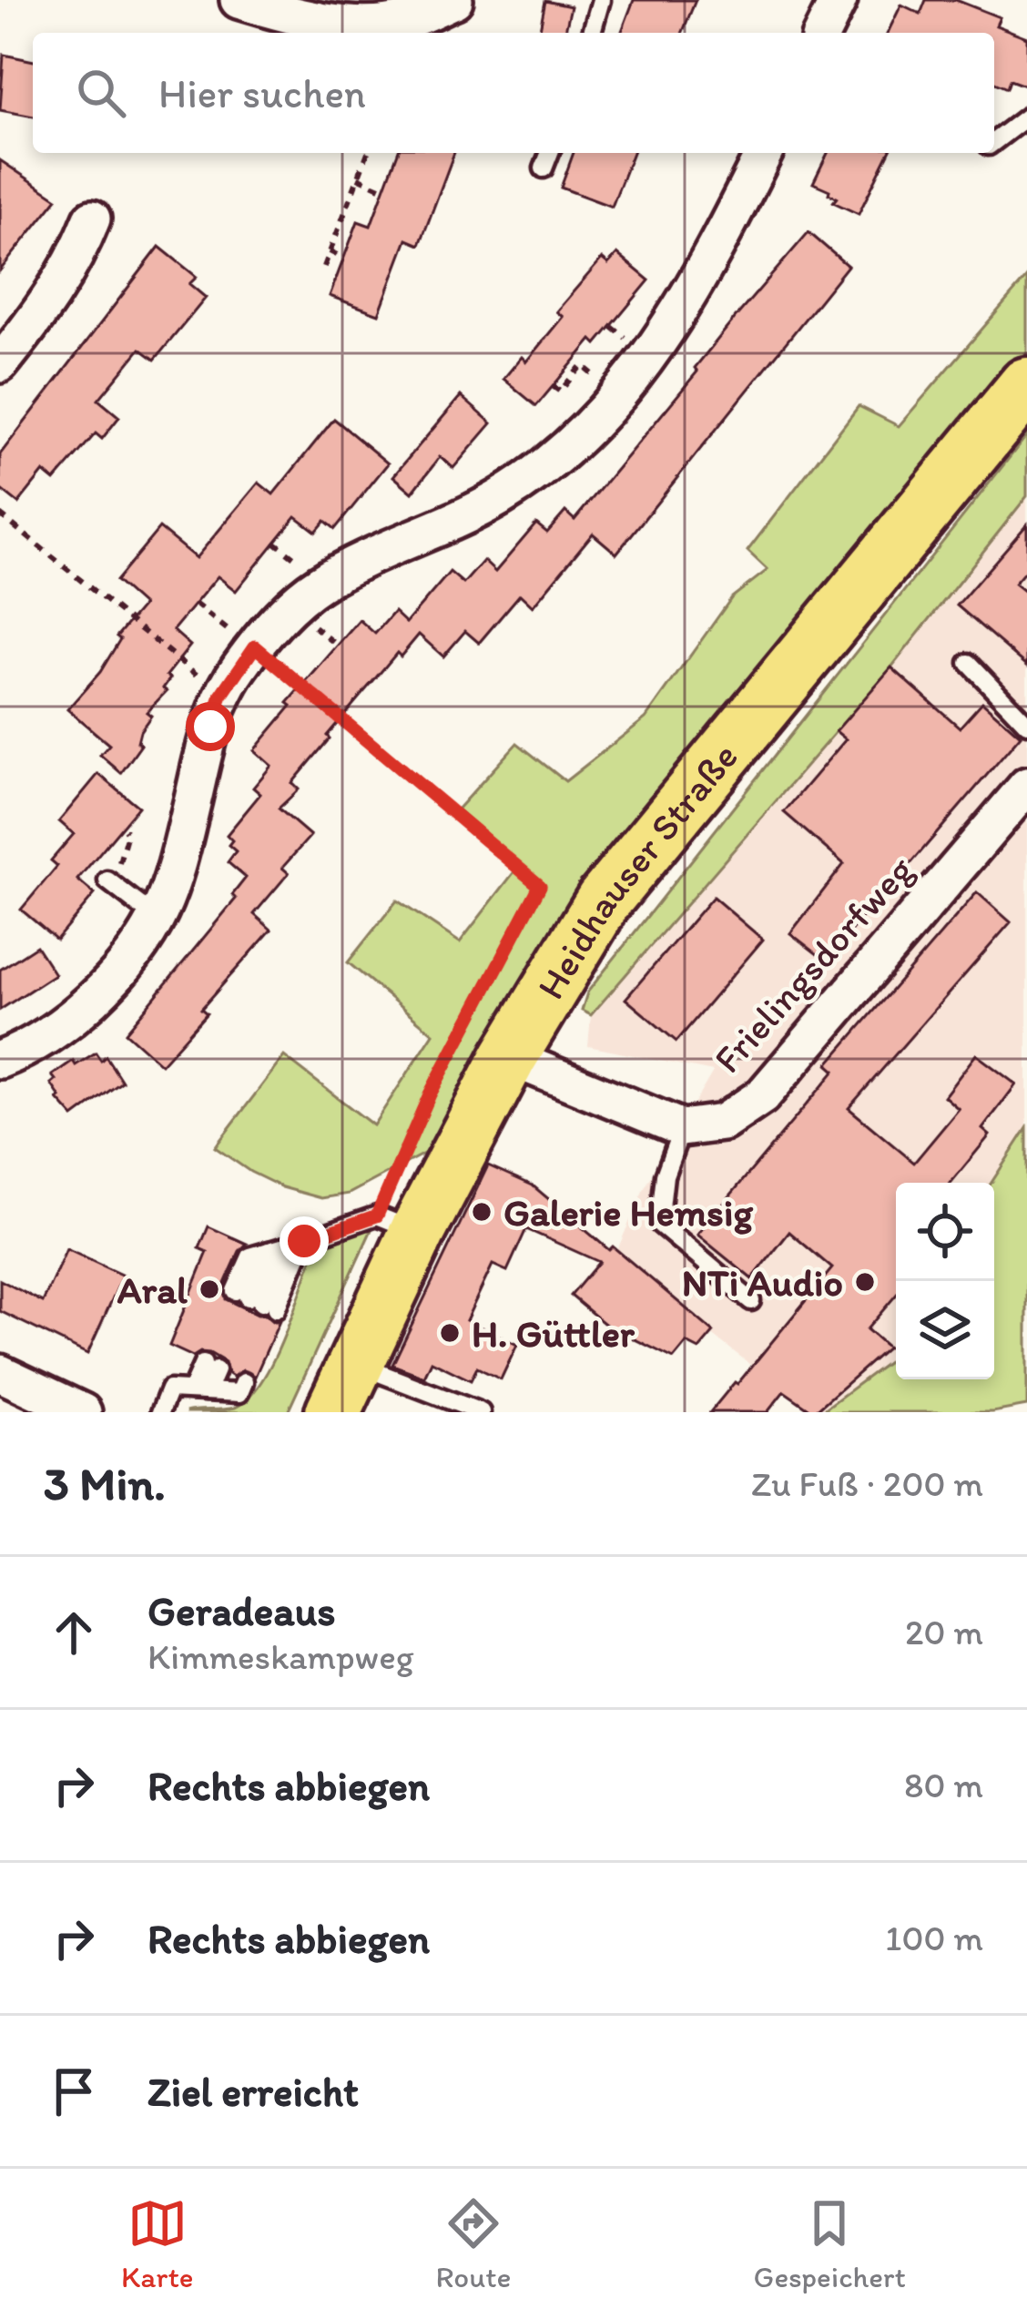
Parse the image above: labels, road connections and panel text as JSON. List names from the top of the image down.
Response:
{
  "streets": {
    "main road": ["Heidhauser Straße"],
    "street": ["Frielingsdorfweg"]
  },
  "places": [
    "Galerie Hemsig",
    "NTi Audio",
    "Aral",
    "H. Güttler"
  ],
  "page": {
    "search": "Hier suchen",
    "heading": ["3 Min.", "Zu Fuß · 200 m"],
    "list": [
      ["Geradeaus", "Kimmeskampweg", "20 m"],
      ["Rechts abbiegen", "80 m"],
      ["Rechts abbiegen", "100 m"],
      "Ziel erreicht"
    ],
    "nav": ["Karte", "Route", "Gespeichert"]
  }
}
